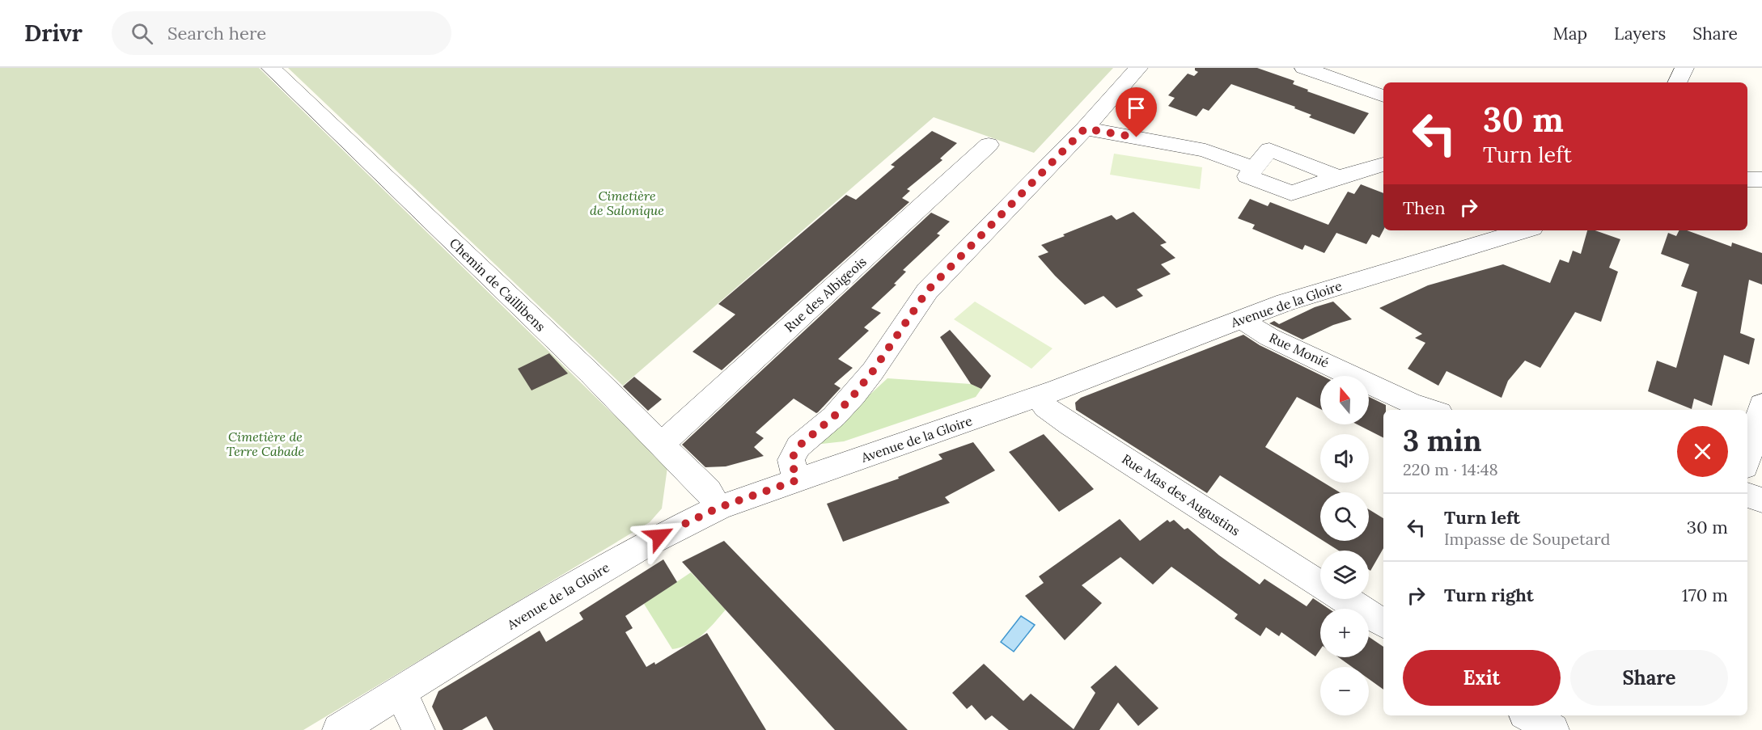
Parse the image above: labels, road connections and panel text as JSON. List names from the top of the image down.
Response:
{
  "streets": {
    "street": [
      "Chemin de Caillibens",
      "Rue des Albigeois",
      "Avenue de la Gloire",
      "Rue Monié",
      "Rue Mas des Augustins"
    ]
  },
  "crossings": [
    ["Chemin de Caillibens", "Rue des Albigeois"],
    ["Chemin de Caillibens", "Avenue de la Gloire"],
    ["Avenue de la Gloire", "Rue Monié"],
    ["Avenue de la Gloire", "Rue Mas des Augustins"]
  ],
  "parks": ["Cimetière de Salonique", "Cimetière de Terre Cabade"],
  "north": "top",
  "page": {
    "header": "Drivr",
    "search": "Search here",
    "nav": ["Map", "Layers", "Share"],
    "turn": ["30 m", "Turn left"],
    "then": "Then",
    "map_buttons": ["+", "−"],
    "heading": ["3 min", "220 m · 14:48"],
    "list": [
      {
        "name": "Turn left",
        "note": "Impasse de Soupetard",
        "value": "30 m"
      },
      {
        "name": "Turn right",
        "value": "170 m"
      }
    ],
    "buttons": ["Exit", "Share"]
  }
}
